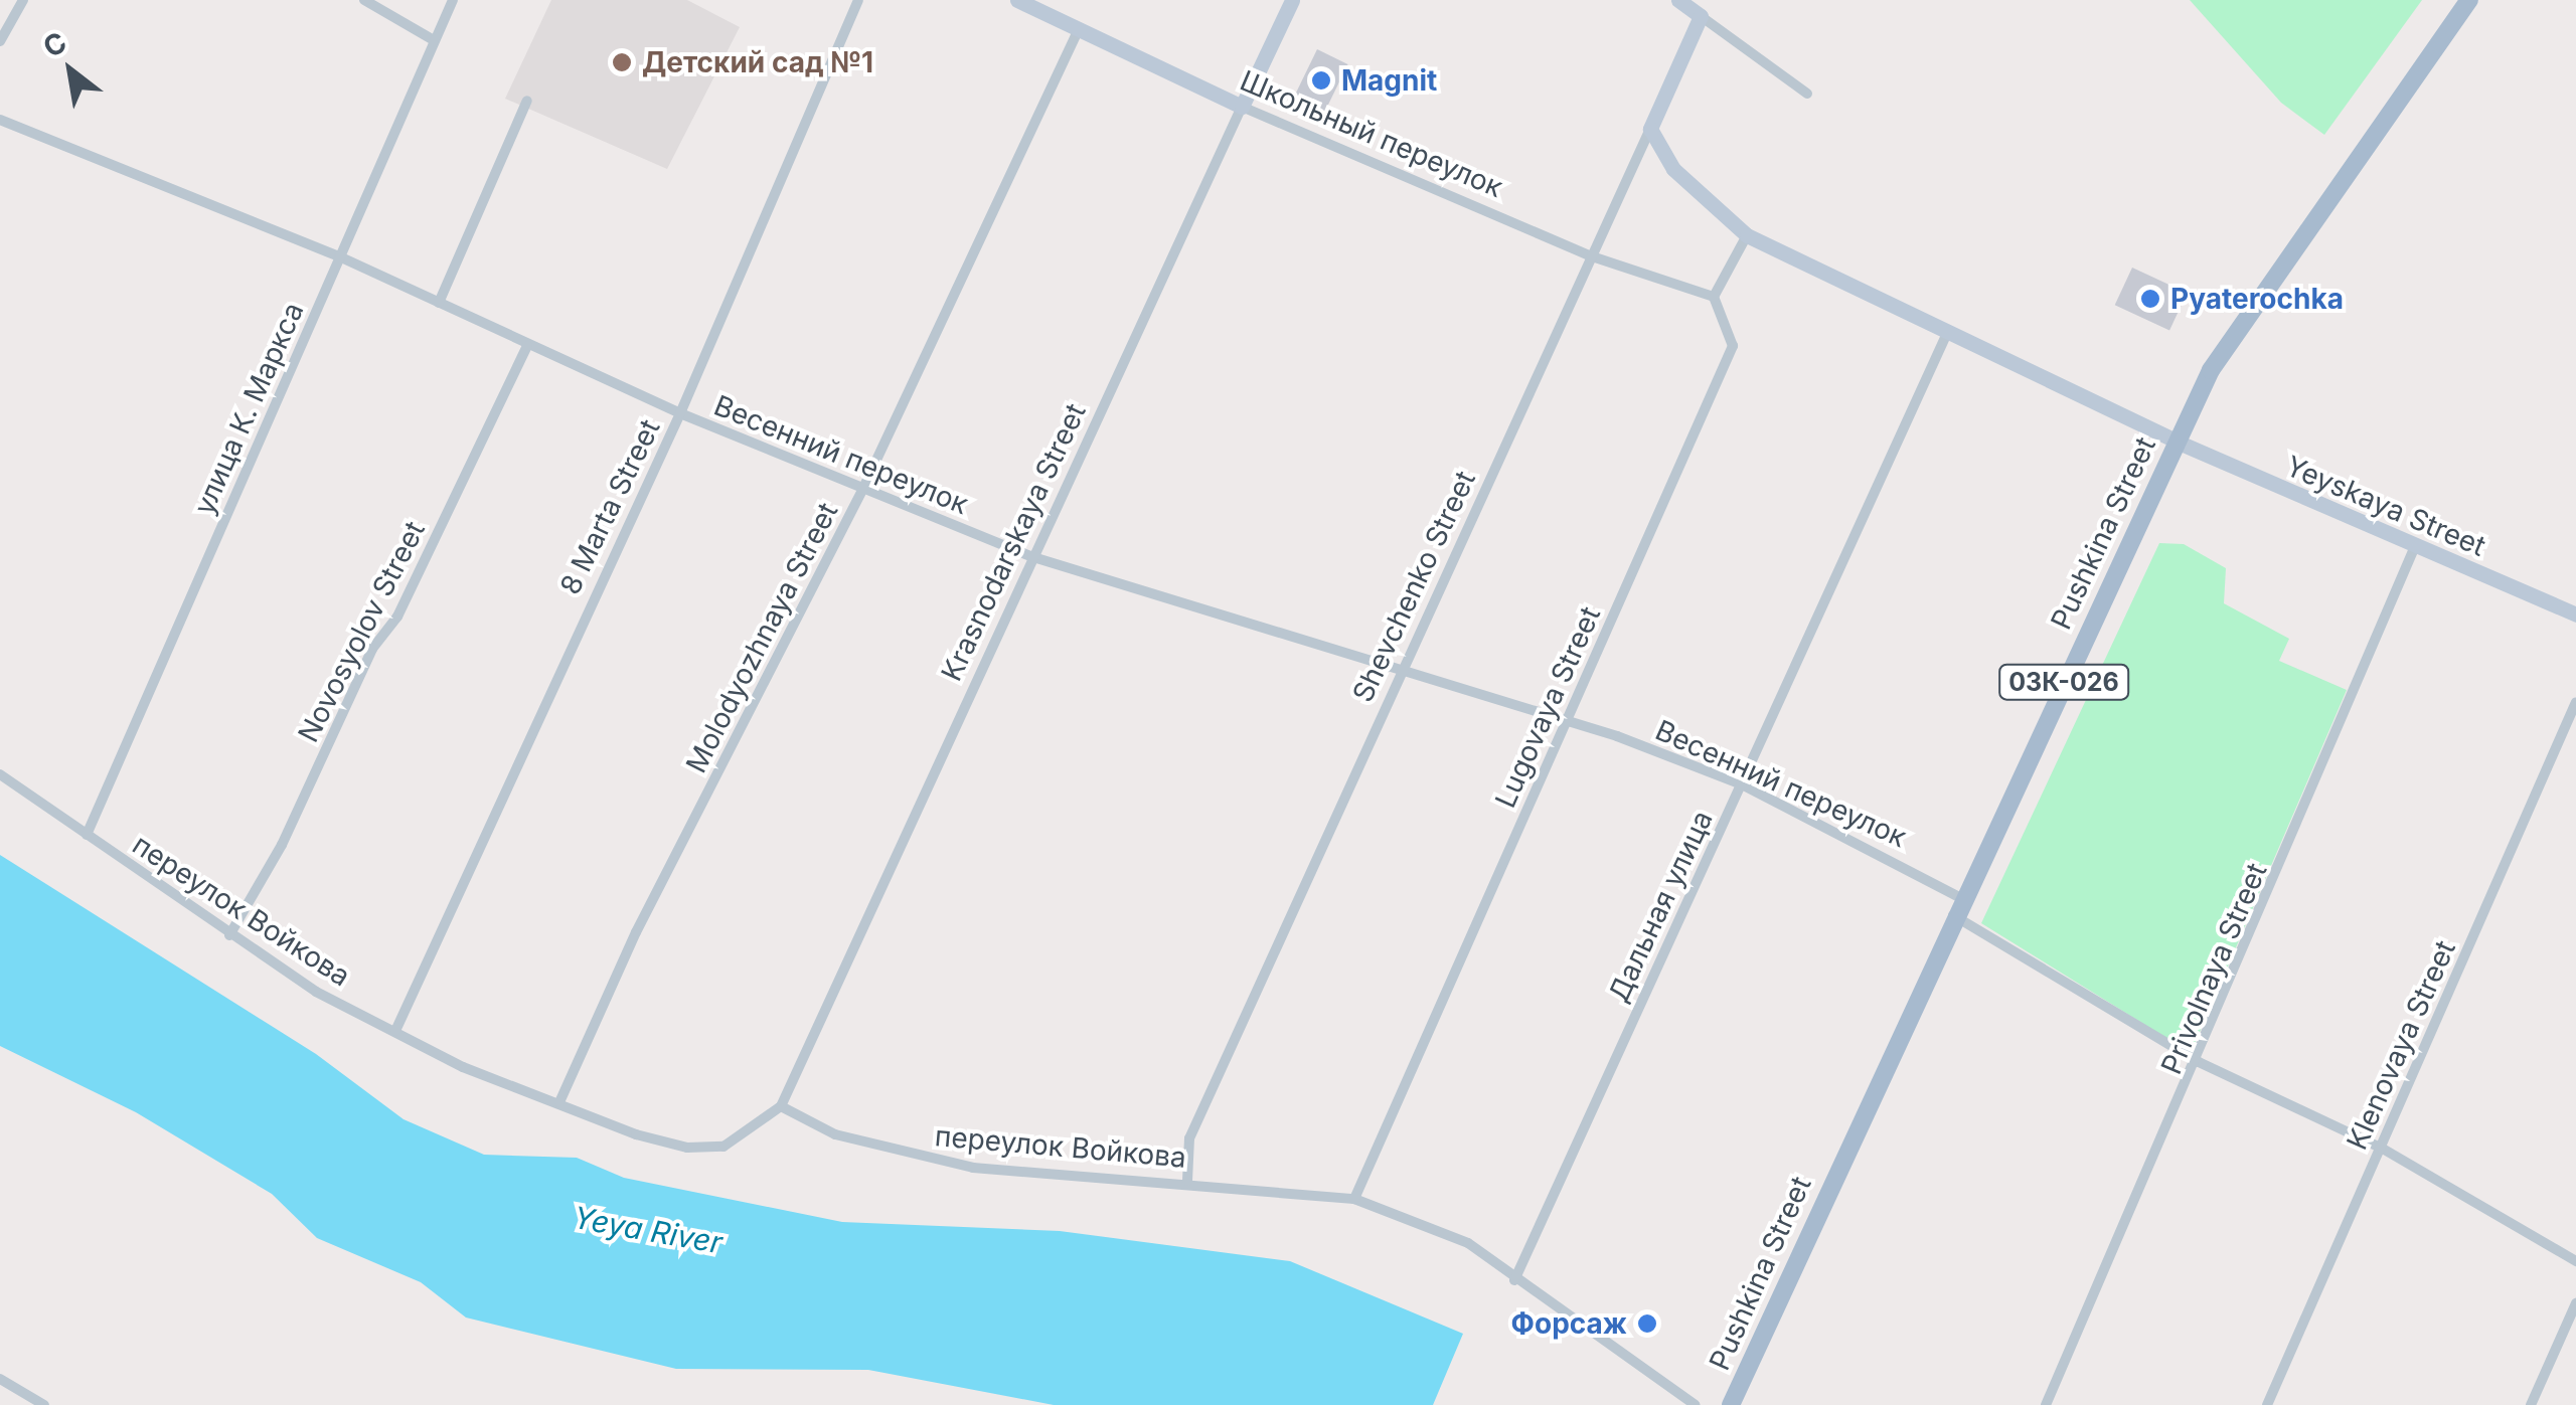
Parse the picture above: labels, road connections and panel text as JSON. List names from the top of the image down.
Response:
{
  "streets": {
    "main road": ["Pushkina Street", "03К-026"],
    "street": [
      "Школьный переулок",
      "улица К. Маркса",
      "Весенний переулок",
      "Yeyskaya Street",
      "8 Marta Street",
      "Krasnodarskaya Street",
      "Shevchenko Street",
      "Novosyolov Street",
      "Molodyozhnaya Street",
      "Lugovaya Street",
      "Дальная улица",
      "переулок Войкова",
      "Privolnaya Street",
      "Klenovaya Street"
    ]
  },
  "crossings": [
    ["Школьный переулок", "Krasnodarskaya Street"],
    ["Школьный переулок", "Shevchenko Street"],
    ["Школьный переулок", "Molodyozhnaya Street"],
    ["Школьный переулок", "Lugovaya Street"],
    ["улица К. Маркса", "Весенний переулок"],
    ["улица К. Маркса", "переулок Войкова"],
    ["Весенний переулок", "8 Marta Street"],
    ["Весенний переулок", "Pushkina Street"],
    ["Весенний переулок", "Krasnodarskaya Street"],
    ["Весенний переулок", "Shevchenko Street"],
    ["Весенний переулок", "Novosyolov Street"],
    ["Весенний переулок", "Molodyozhnaya Street"],
    ["Весенний переулок", "Lugovaya Street"],
    ["Весенний переулок", "Дальная улица"],
    ["Весенний переулок", "Privolnaya Street"],
    ["Весенний переулок", "Klenovaya Street"],
    ["Yeyskaya Street", "Pushkina Street"],
    ["Yeyskaya Street", "Privolnaya Street"],
    ["8 Marta Street", "переулок Войкова"],
    ["Krasnodarskaya Street", "переулок Войкова"],
    ["Shevchenko Street", "переулок Войкова"],
    ["Novosyolov Street", "переулок Войкова"],
    ["Molodyozhnaya Street", "переулок Войкова"],
    ["Lugovaya Street", "переулок Войкова"],
    ["Дальная улица", "переулок Войкова"]
  ],
  "water": ["Yeya River"],
  "places": [
    "Детский сад №1",
    "Magnit",
    "Pyaterochka",
    "Форсаж"
  ],
  "north": "top left"
}
